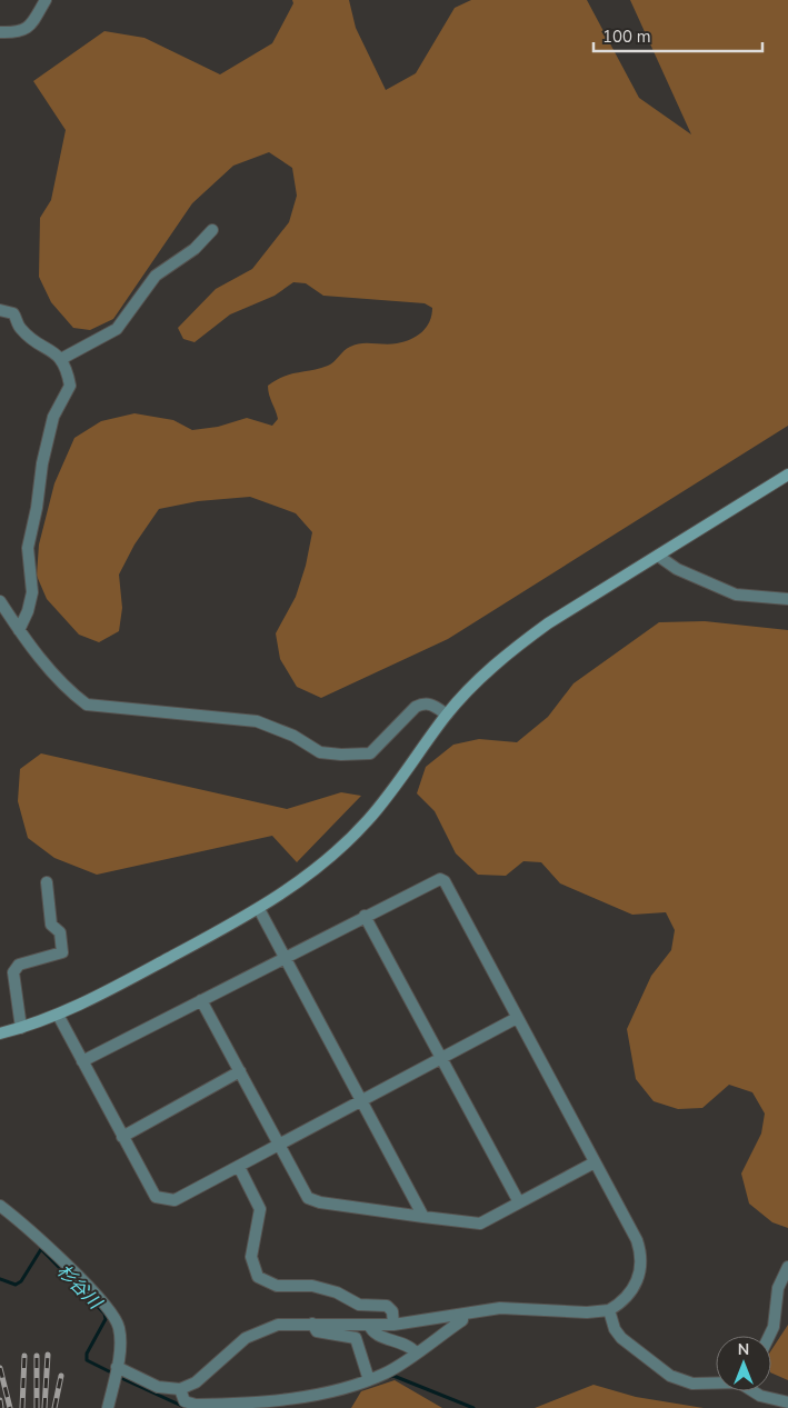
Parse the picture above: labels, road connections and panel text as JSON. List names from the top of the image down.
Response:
{
  "water": ["杉谷川"],
  "scale_bar": "100 m",
  "north": "top"
}
